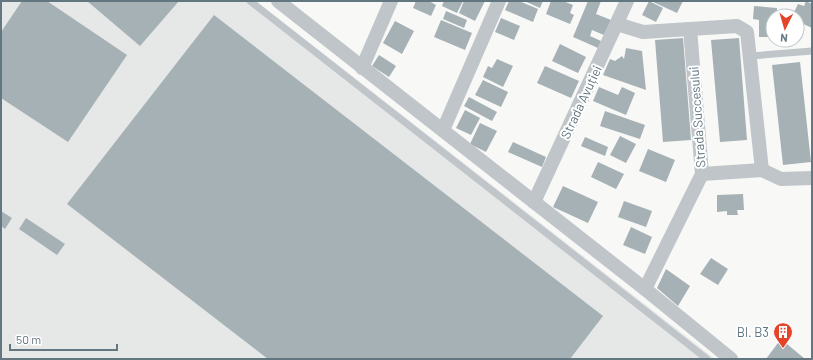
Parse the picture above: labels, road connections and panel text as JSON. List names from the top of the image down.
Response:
{
  "streets": {
    "street": ["Strada Avuției", "Strada Succesului"]
  },
  "places": {
    "building": ["Bl. B3"]
  },
  "scale_bar": "50 m",
  "north": "bottom"
}
